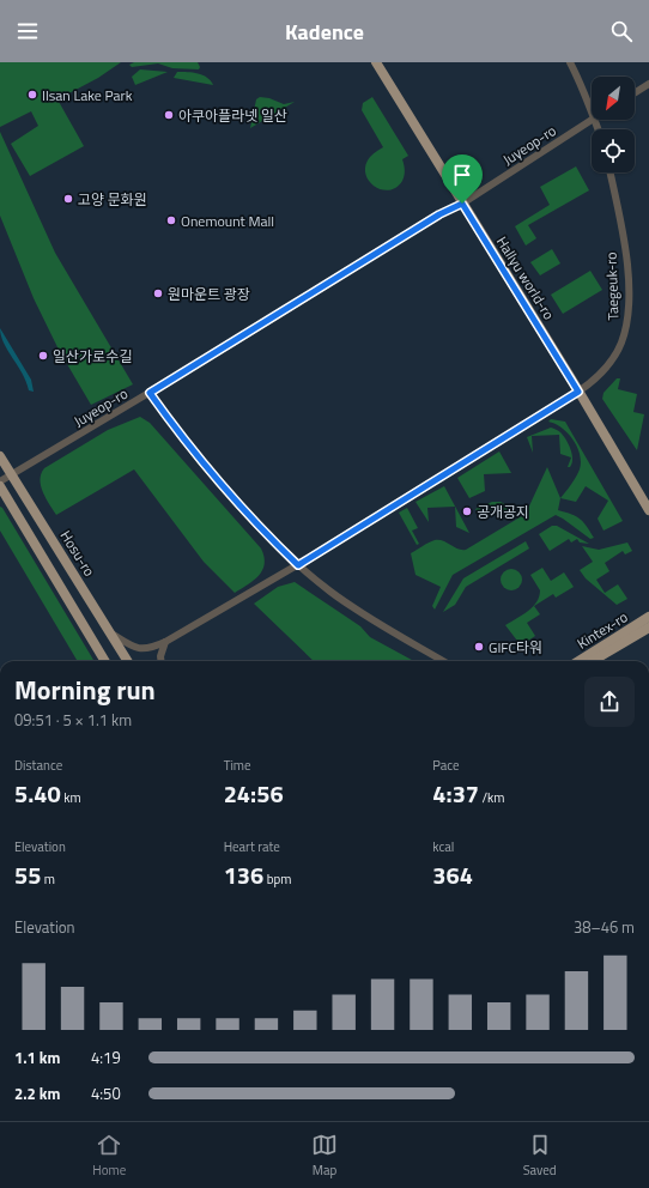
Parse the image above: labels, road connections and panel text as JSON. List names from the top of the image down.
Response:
{
  "streets": {
    "main road": ["Hallyu world-ro", "Hosu-ro", "Kintex-ro"],
    "street": ["Juyeop-ro", "Taegeuk-ro"]
  },
  "crossings": [
    ["Juyeop-ro", "Hallyu world-ro"],
    ["Juyeop-ro", "Hosu-ro"],
    ["Hallyu world-ro", "Taegeuk-ro"],
    ["Taegeuk-ro", "Hosu-ro"]
  ],
  "places": [
    "Ilsan Lake Park",
    "아쿠아플라넷 일산",
    "고양 문화원",
    "Onemount Mall",
    "원마운트 광장",
    "일산가로수길",
    "공개공지",
    "GIFC타워"
  ],
  "north": "bottom left",
  "page": {
    "header": "Kadence",
    "heading": ["Morning run", "09:51 · 5 × 1.1 km"],
    "stats": [
      ["Distance", "5.40 km"],
      ["Time", "24:56"],
      ["Pace", "4:37 /km"],
      ["Elevation", "55 m"],
      ["Heart rate", "136 bpm"],
      ["kcal", "364"]
    ],
    "chart": ["Elevation", "38–46 m"],
    "list": [
      {
        "name": "1.1 km",
        "note": "4:19"
      },
      {
        "name": "2.2 km",
        "note": "4:50"
      }
    ],
    "tabs": ["Home", "Map", "Saved"]
  }
}
